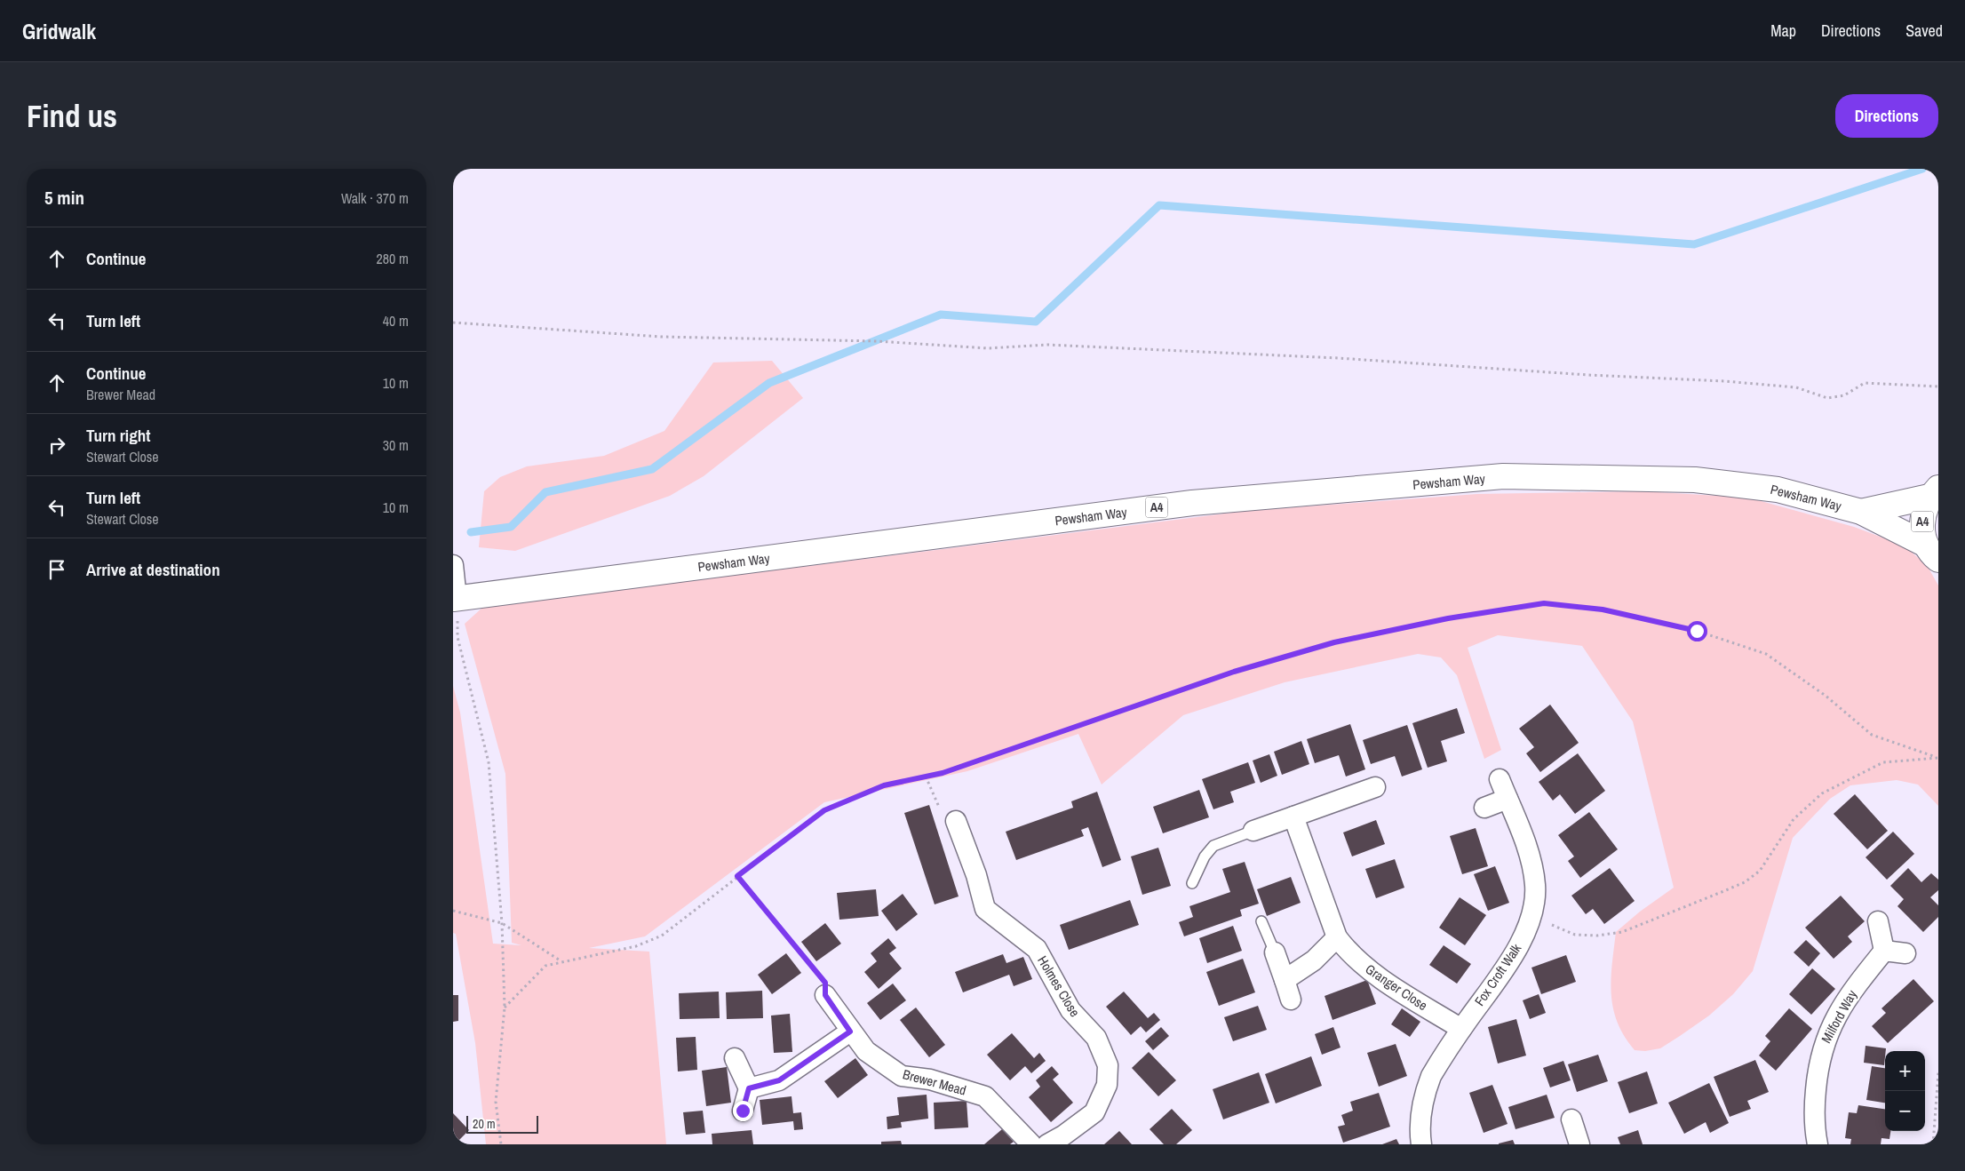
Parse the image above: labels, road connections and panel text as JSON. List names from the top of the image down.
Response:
{
  "streets": {
    "main road": ["Pewsham Way", "A4"],
    "street": [
      "Fox Croft Walk",
      "Holmes Close",
      "Granger Close",
      "Milford Way",
      "Brewer Mead"
    ]
  },
  "crossings": [
    ["Pewsham Way", "A4"],
    ["Fox Croft Walk", "Granger Close"]
  ],
  "scale_bar": "20 m",
  "page": {
    "header": "Gridwalk",
    "nav": ["Map", "Directions", "Saved"],
    "buttons": "Directions",
    "title": "Find us",
    "heading": ["5 min", "Walk · 370 m"],
    "list": [
      ["Continue", "280 m"],
      ["Turn left", "40 m"],
      ["Continue", "Brewer Mead", "10 m"],
      ["Turn right", "Stewart Close", "30 m"],
      ["Turn left", "Stewart Close", "10 m"],
      "Arrive at destination"
    ],
    "map_buttons": ["+", "−"],
    "scale": "20 m"
  }
}
